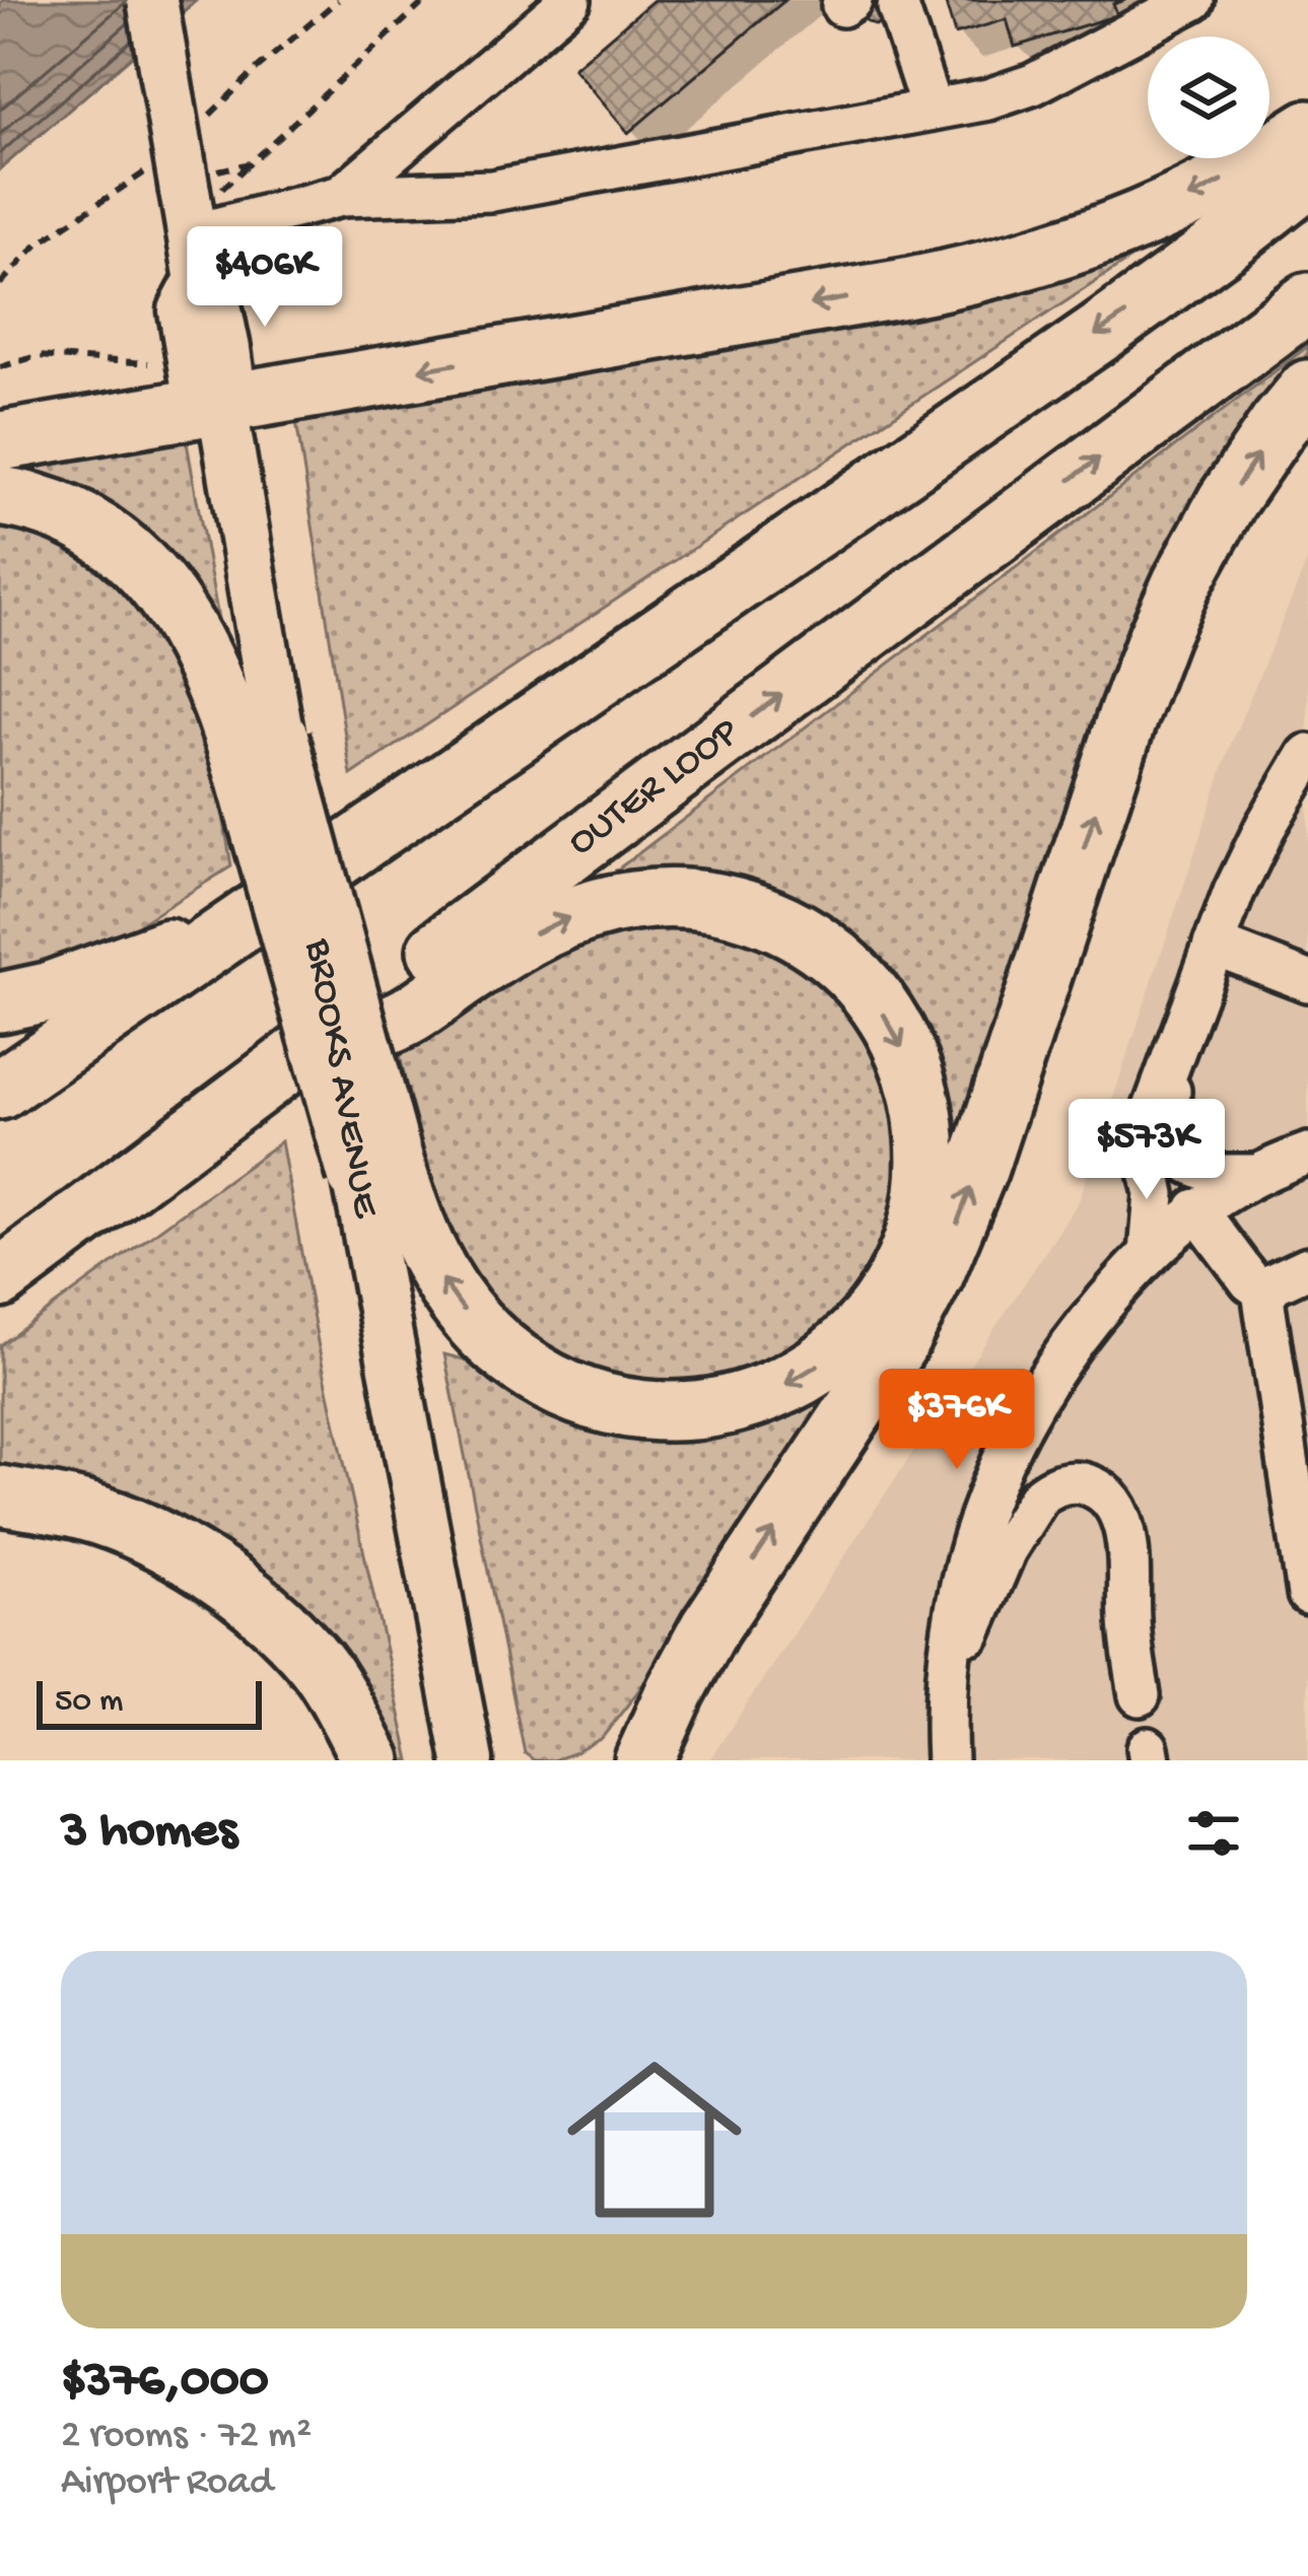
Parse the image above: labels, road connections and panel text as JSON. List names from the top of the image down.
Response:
{
  "streets": {
    "highway": ["OUTER LOOP"],
    "main road": ["BROOKS AVENUE"]
  },
  "scale_bar": "50 m",
  "page": {
    "price": ["$406K", "$573K", "$376K"],
    "scale": "50 m",
    "heading": "3 homes",
    "list": [
      {
        "name": "$376,000",
        "note": "2 rooms · 72 m² · Airport Road"
      }
    ]
  }
}
